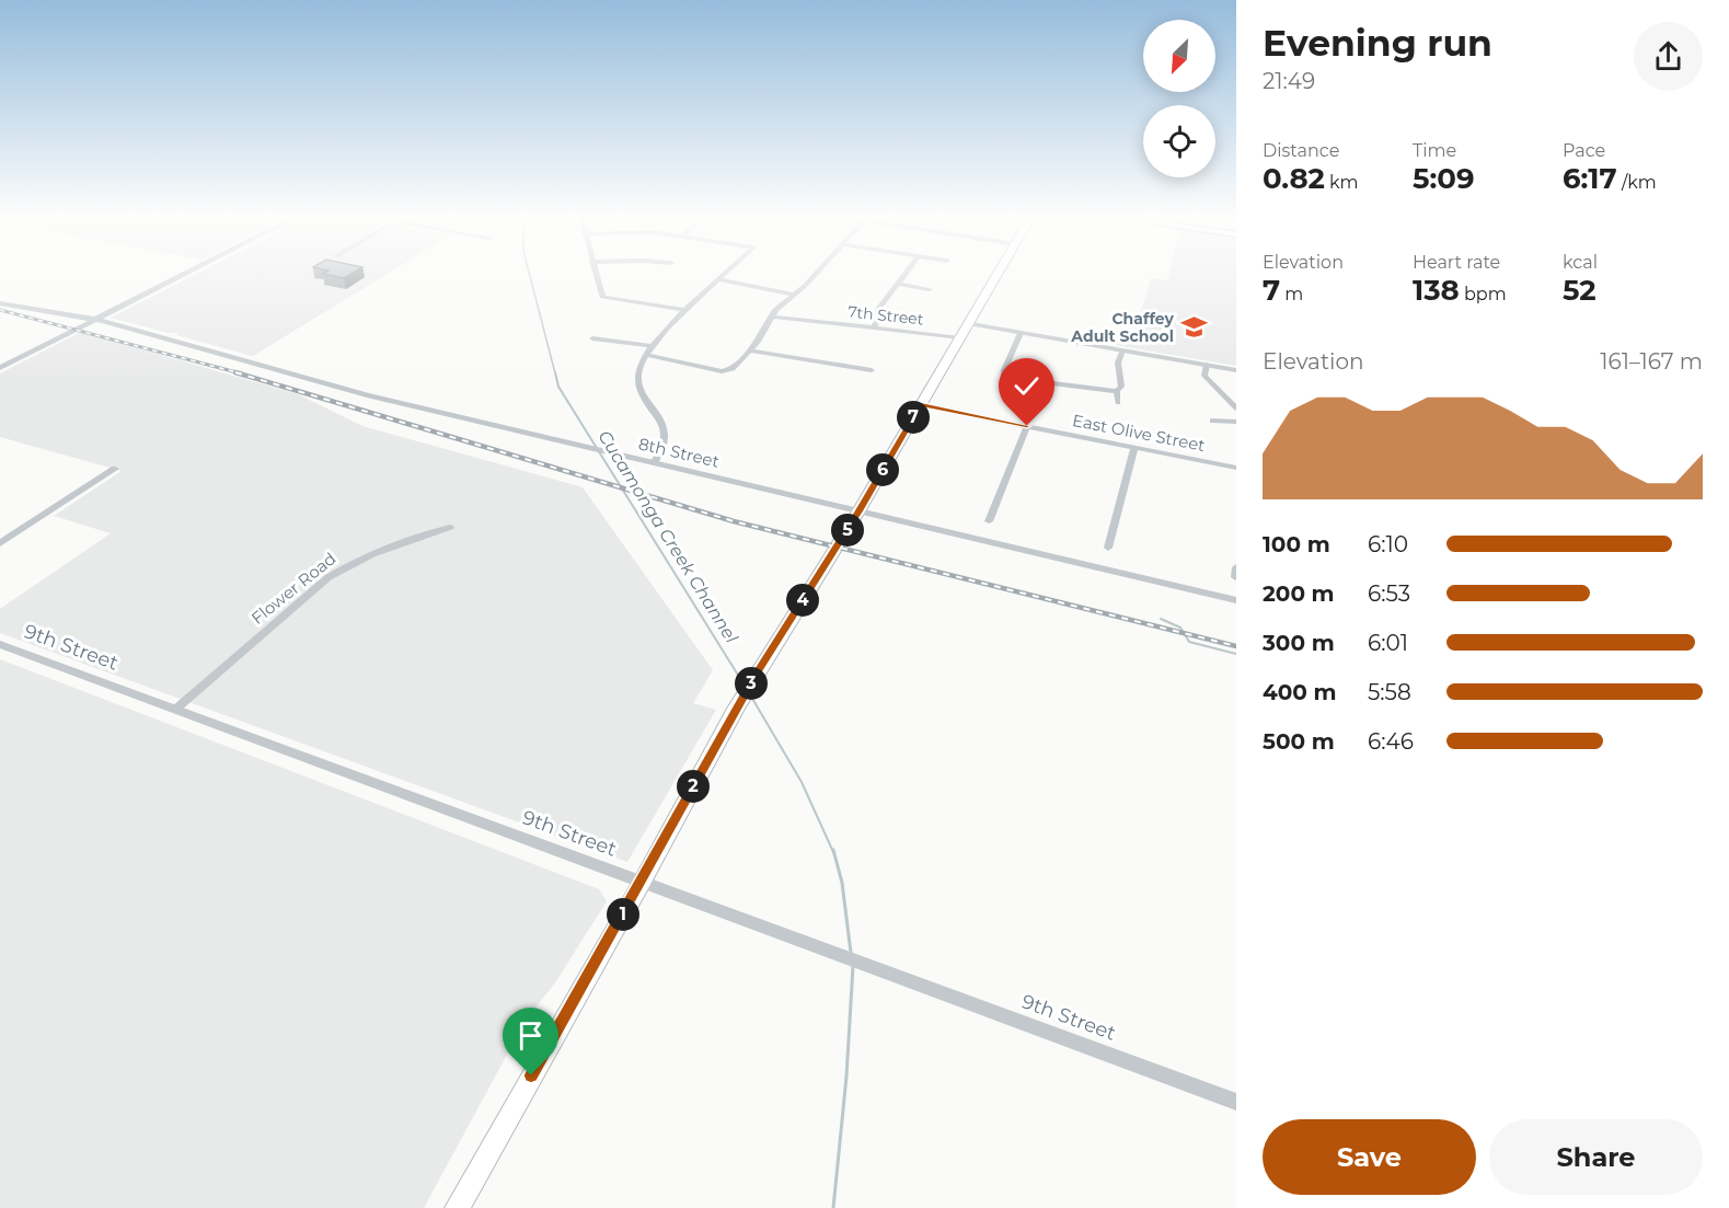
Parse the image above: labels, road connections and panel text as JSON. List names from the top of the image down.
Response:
{
  "streets": {
    "street": [
      "7th Street",
      "East Olive Street",
      "8th Street",
      "Flower Road",
      "9th Street"
    ]
  },
  "crossings": [
    ["Flower Road", "9th Street"]
  ],
  "water": ["Cucamonga Creek Channel"],
  "places": {
    "school or university": ["Chaffey Adult School"]
  },
  "north": "bottom left",
  "page": {
    "heading": ["Evening run", "21:49"],
    "stats": [
      ["Distance", "0.82 km"],
      ["Time", "5:09"],
      ["Pace", "6:17 /km"],
      ["Elevation", "7 m"],
      ["Heart rate", "138 bpm"],
      ["kcal", "52"]
    ],
    "chart": ["Elevation", "161–167 m"],
    "pins": [
      "7",
      "6",
      "5",
      "4",
      "3",
      "2",
      "1"
    ],
    "list": [
      {
        "name": "100 m",
        "note": "6:10"
      },
      {
        "name": "200 m",
        "note": "6:53"
      },
      {
        "name": "300 m",
        "note": "6:01"
      },
      {
        "name": "400 m",
        "note": "5:58"
      },
      {
        "name": "500 m",
        "note": "6:46"
      }
    ],
    "buttons": ["Save", "Share"]
  }
}
